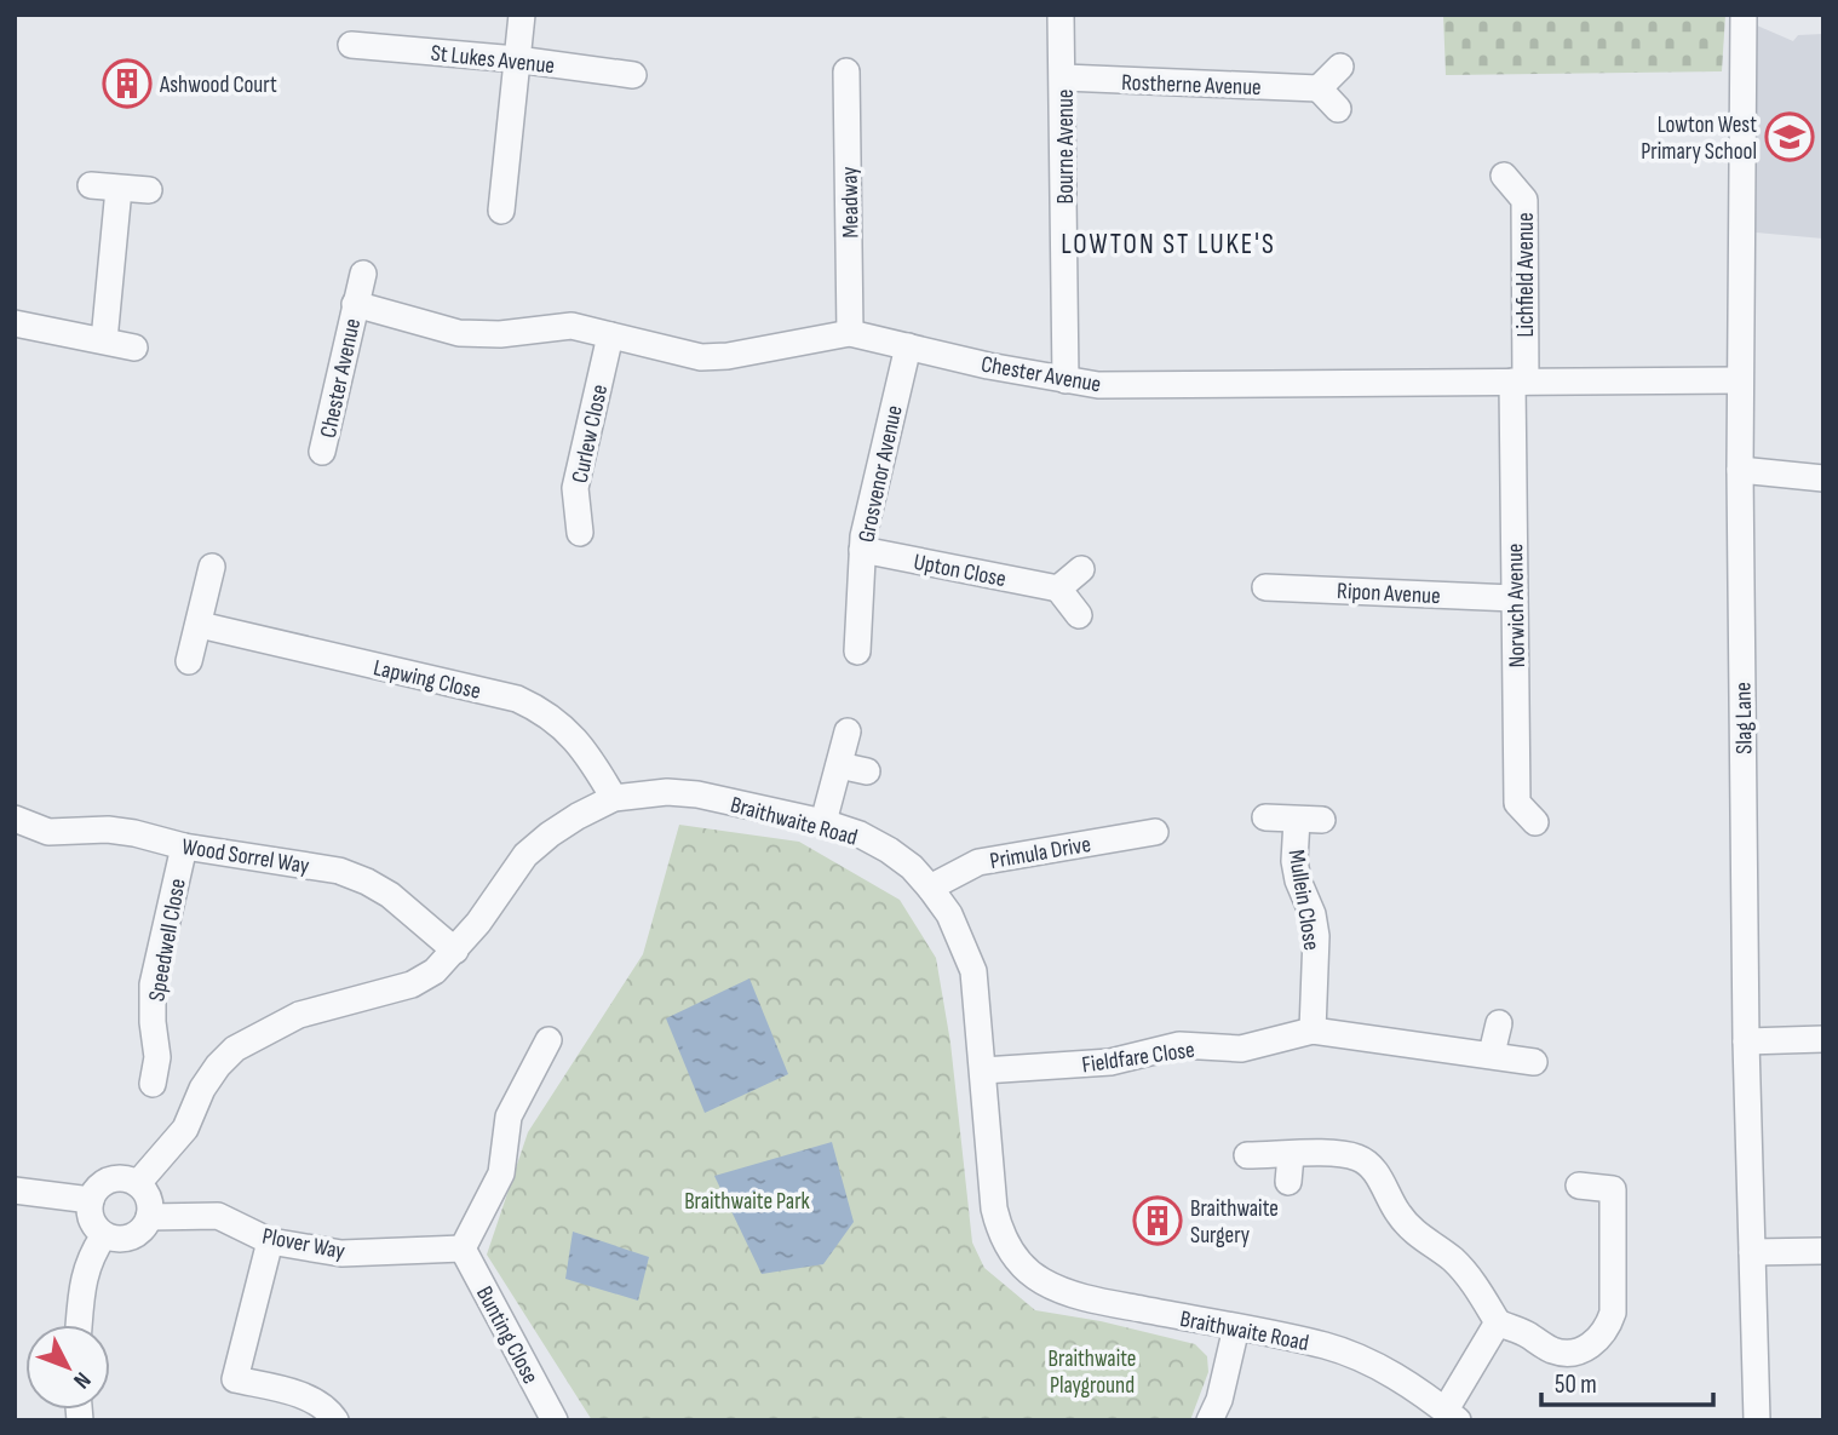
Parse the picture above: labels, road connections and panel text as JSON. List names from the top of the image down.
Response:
{
  "streets": {
    "street": [
      "St Lukes Avenue",
      "Rostherne Avenue",
      "Bourne Avenue",
      "Meadway",
      "Lichfield Avenue",
      "Chester Avenue",
      "Curlew Close",
      "Grosvenor Avenue",
      "Upton Close",
      "Ripon Avenue",
      "Norwich Avenue",
      "Lapwing Close",
      "Slag Lane",
      "Braithwaite Road",
      "Primula Drive",
      "Wood Sorrel Way",
      "Mullein Close",
      "Speedwell Close",
      "Fieldfare Close",
      "Plover Way",
      "Bunting Close"
    ]
  },
  "crossings": [
    ["Rostherne Avenue", "Bourne Avenue"],
    ["Bourne Avenue", "Chester Avenue"],
    ["Meadway", "Chester Avenue"],
    ["Lichfield Avenue", "Chester Avenue"],
    ["Lichfield Avenue", "Norwich Avenue"],
    ["Chester Avenue", "Curlew Close"],
    ["Chester Avenue", "Grosvenor Avenue"],
    ["Chester Avenue", "Norwich Avenue"],
    ["Chester Avenue", "Slag Lane"],
    ["Grosvenor Avenue", "Upton Close"],
    ["Ripon Avenue", "Norwich Avenue"],
    ["Lapwing Close", "Braithwaite Road"],
    ["Braithwaite Road", "Primula Drive"],
    ["Braithwaite Road", "Wood Sorrel Way"],
    ["Braithwaite Road", "Fieldfare Close"],
    ["Braithwaite Road", "Plover Way"],
    ["Wood Sorrel Way", "Speedwell Close"],
    ["Mullein Close", "Fieldfare Close"],
    ["Plover Way", "Bunting Close"]
  ],
  "districts": ["LOWTON ST LUKE'S"],
  "parks": ["Braithwaite Park", "Braithwaite Playground"],
  "places": {
    "building": ["Ashwood Court", "Braithwaite Surgery"],
    "school or university": ["Lowton West Primary School"]
  },
  "scale_bar": "50 m",
  "north": "bottom right"
}
